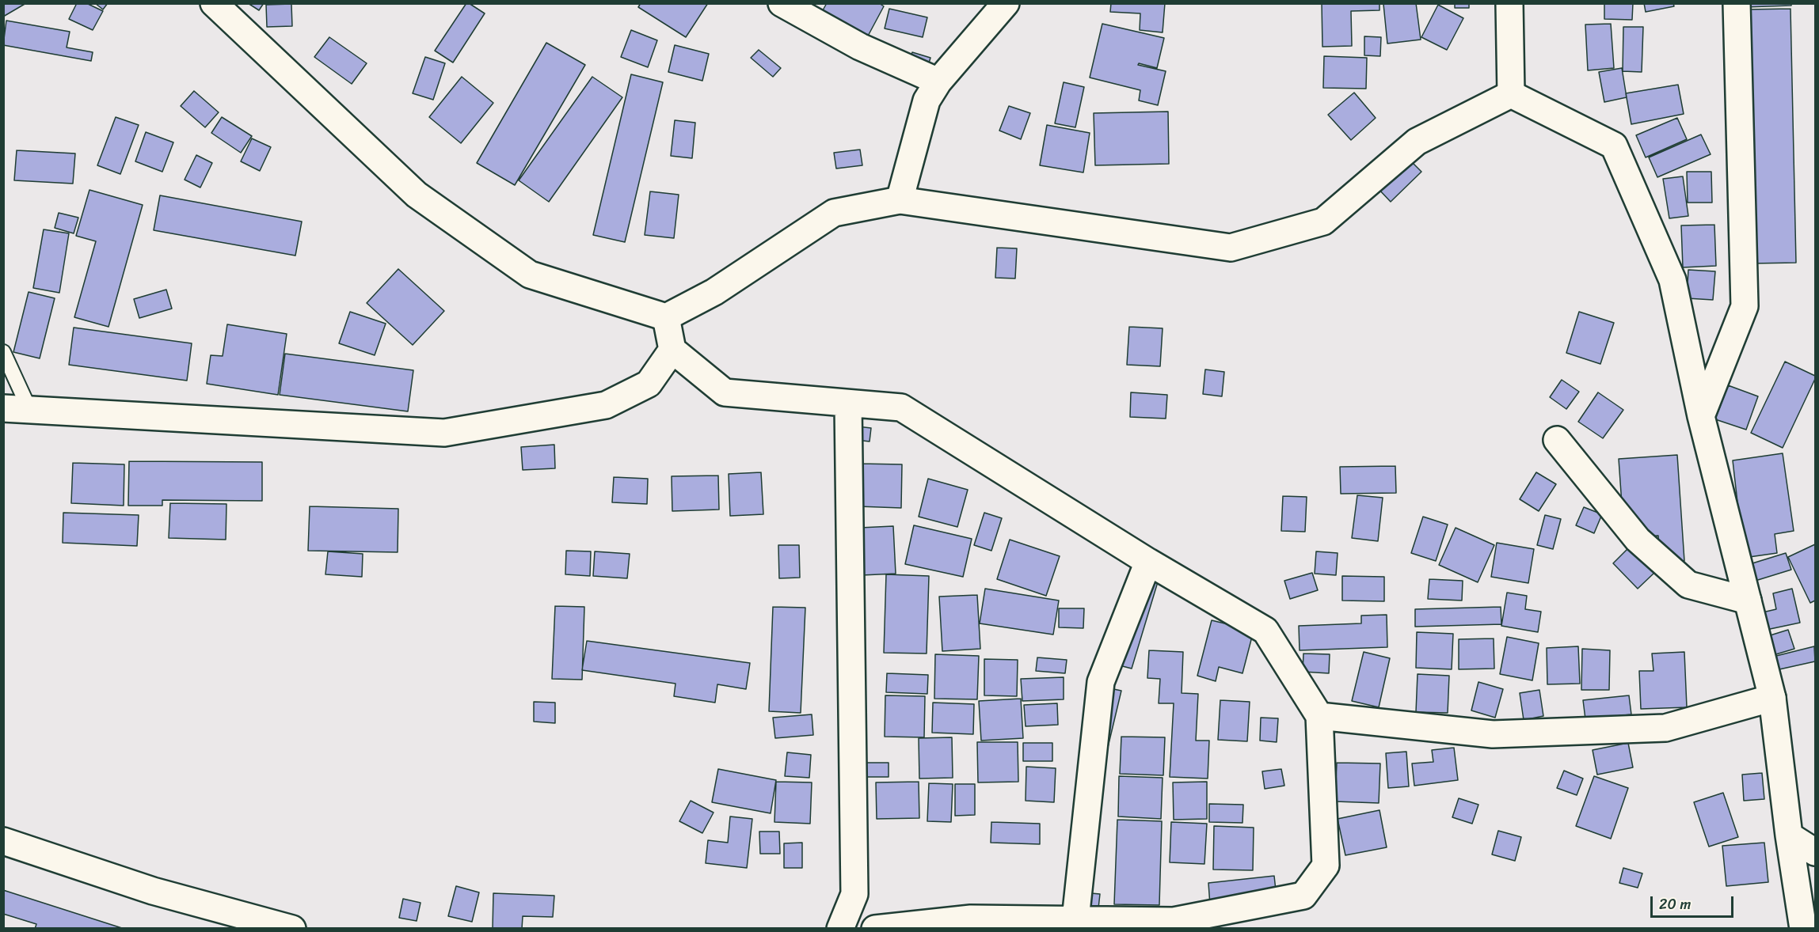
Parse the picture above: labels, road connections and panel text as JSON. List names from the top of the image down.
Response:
{
  "scale_bar": "20 m"
}
